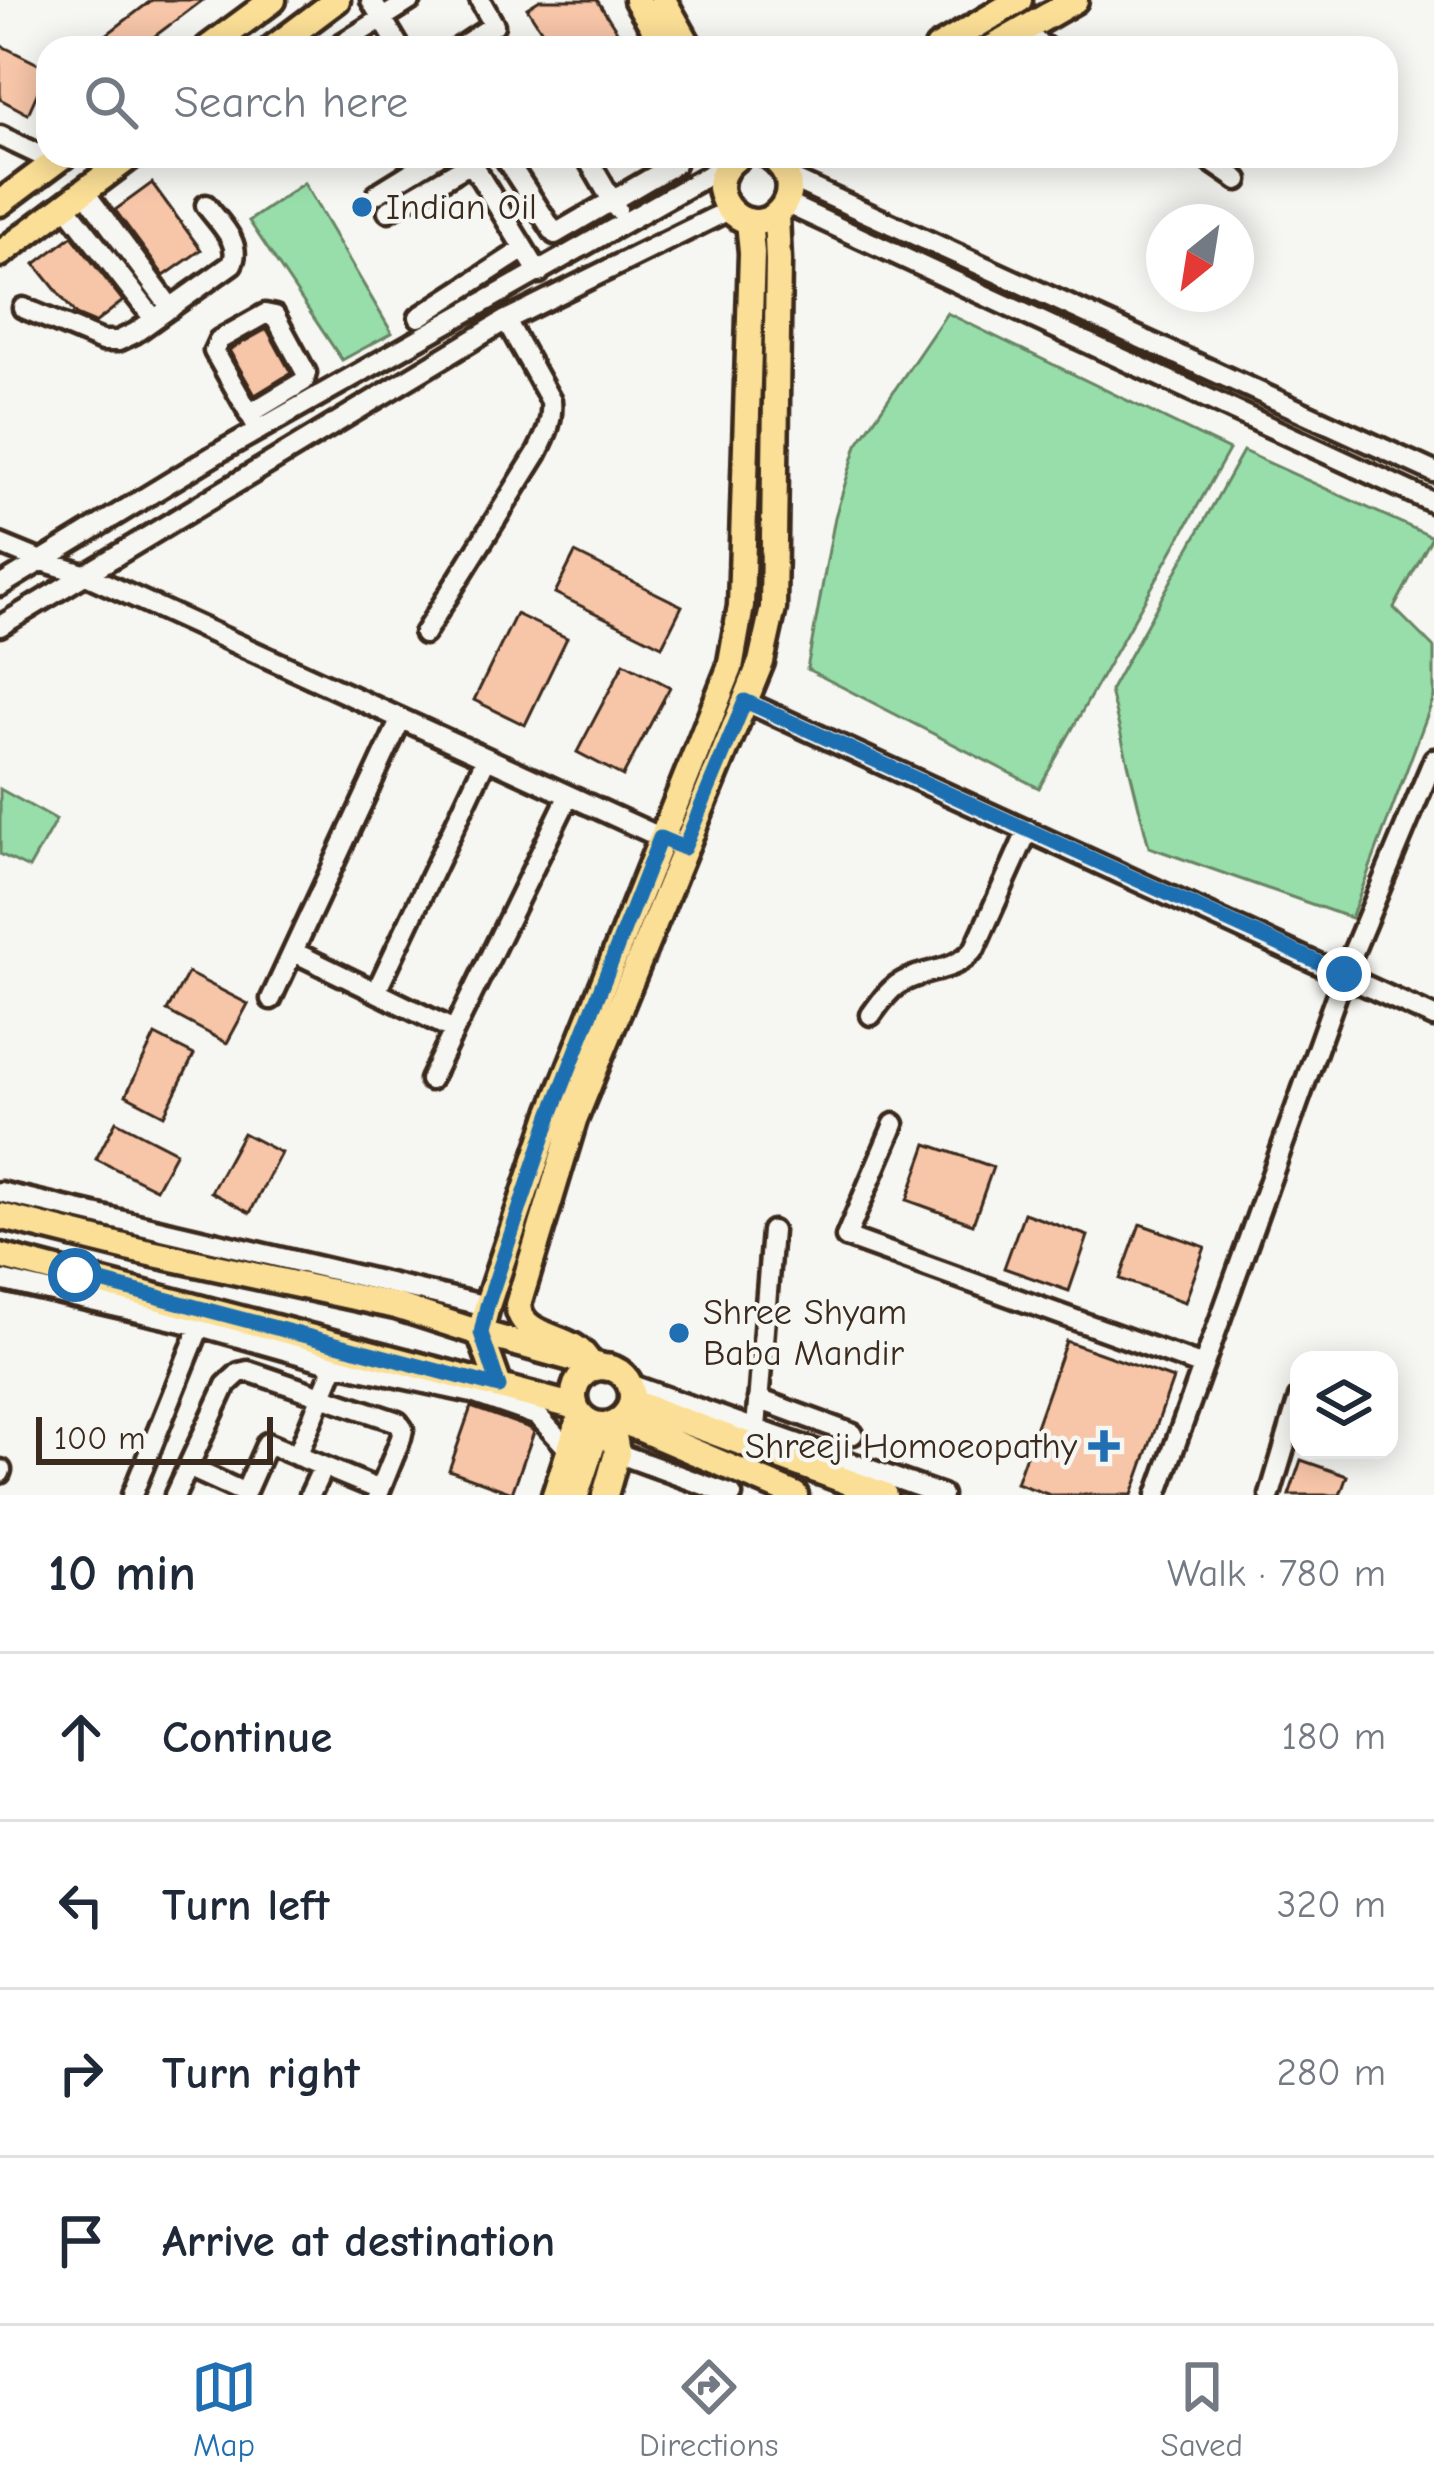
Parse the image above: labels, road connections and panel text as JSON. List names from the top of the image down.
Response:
{
  "places": {
    "other": ["Indian Oil", "Shree Shyam Baba Mandir"],
    "health": ["Shreeji Homoeopathy"]
  },
  "scale_bar": "100 m",
  "north": "bottom left",
  "page": {
    "search": "Search here",
    "scale": "100 m",
    "heading": ["10 min", "Walk · 780 m"],
    "list": [
      ["Continue", "180 m"],
      ["Turn left", "320 m"],
      ["Turn right", "280 m"],
      "Arrive at destination"
    ],
    "nav": ["Map", "Directions", "Saved"]
  }
}
